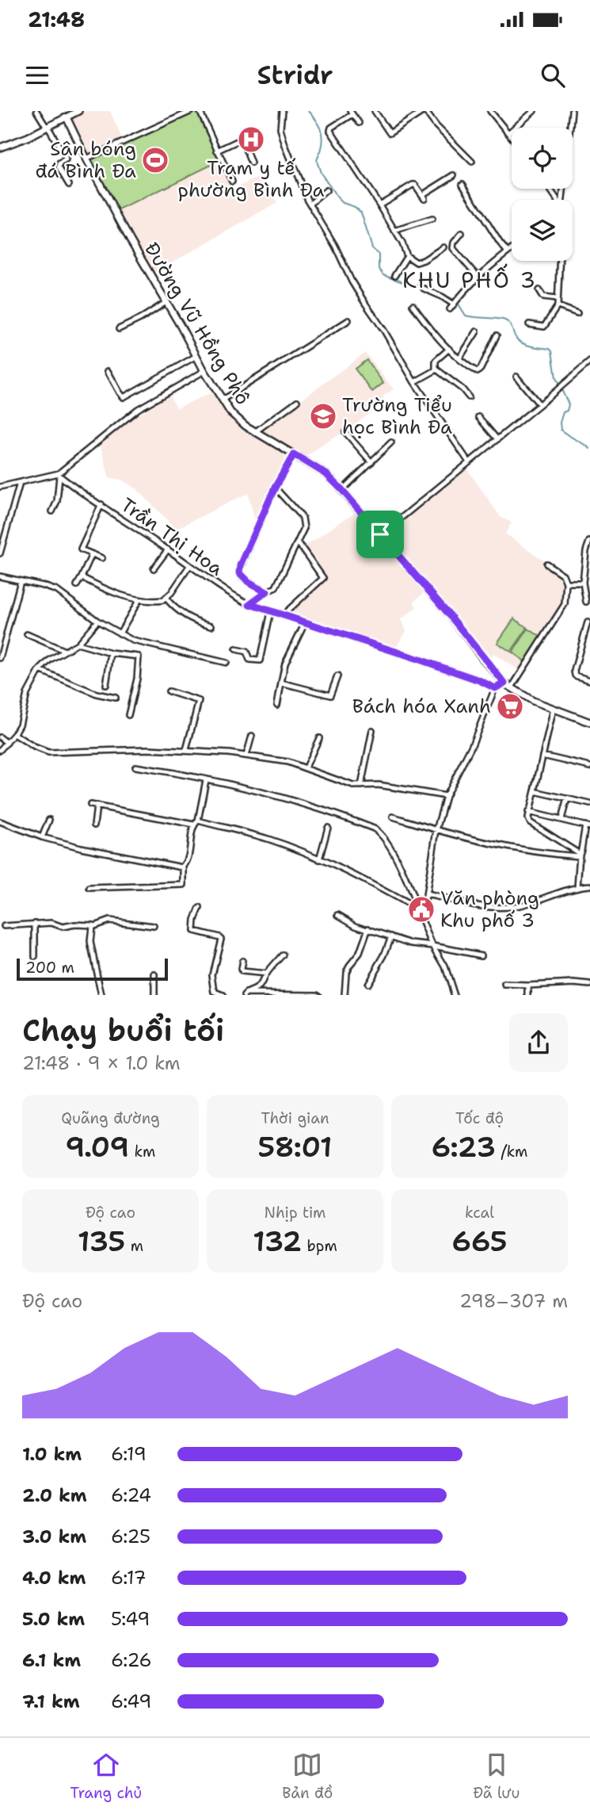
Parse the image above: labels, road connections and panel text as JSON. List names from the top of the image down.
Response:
{
  "streets": {
    "street": ["Đường Vũ Hồng Phô", "Trần Thị Hoa"]
  },
  "districts": ["KHU PHỐ 3"],
  "places": {
    "hospital": ["Trạm y tế phường Bình Đa"],
    "sports": ["Sân bóng đá Bình Đa"],
    "school or university": ["Trường Tiểu học Bình Đa"],
    "supermarket": ["Bách hóa Xanh"],
    "public building": ["Văn phòng Khu phố 3"]
  },
  "scale_bar": "200 m",
  "page": {
    "status": "21:48",
    "header": "Stridr",
    "scale": "200 m",
    "heading": ["Chạy buổi tối", "21:48 · 9 × 1.0 km"],
    "stats": [
      ["Quãng đường", "9.09 km"],
      ["Thời gian", "58:01"],
      ["Tốc độ", "6:23 /km"],
      ["Độ cao", "135 m"],
      ["Nhịp tim", "132 bpm"],
      ["kcal", "665"]
    ],
    "chart": ["Độ cao", "298–307 m"],
    "list": [
      {
        "name": "1.0 km",
        "note": "6:19"
      },
      {
        "name": "2.0 km",
        "note": "6:24"
      },
      {
        "name": "3.0 km",
        "note": "6:25"
      },
      {
        "name": "4.0 km",
        "note": "6:17"
      },
      {
        "name": "5.0 km",
        "note": "5:49"
      },
      {
        "name": "6.1 km",
        "note": "6:26"
      },
      {
        "name": "7.1 km",
        "note": "6:49"
      }
    ],
    "tabs": ["Trang chủ", "Bản đồ", "Đã lưu"]
  }
}
